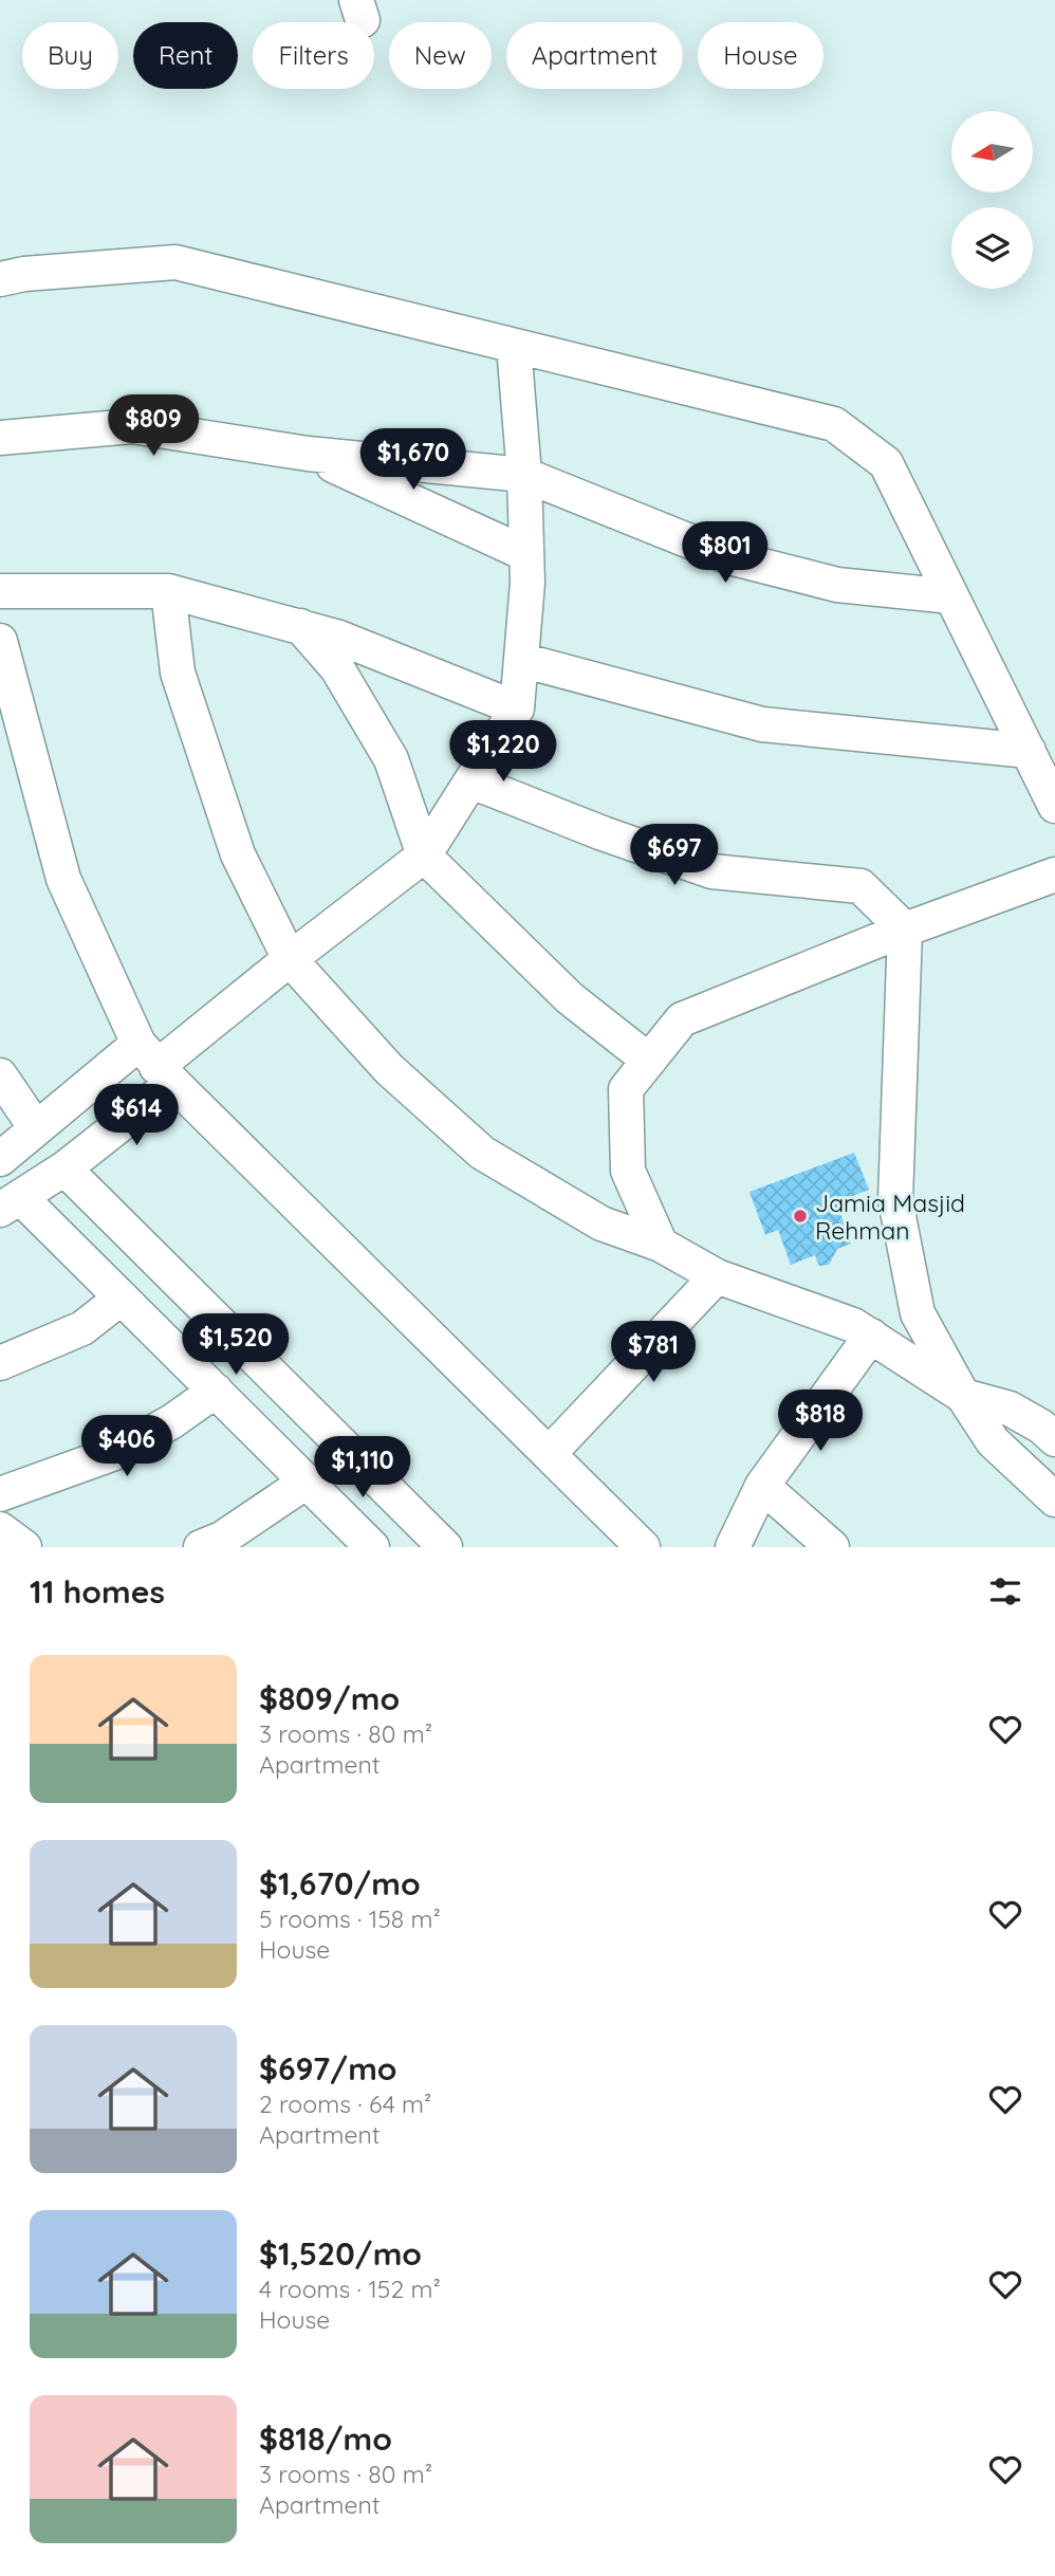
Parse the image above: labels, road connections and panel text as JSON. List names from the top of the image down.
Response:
{
  "places": ["Jamia Masjid Rehman"],
  "north": "left",
  "page": {
    "chip": [
      "Buy",
      "Rent",
      "Filters",
      "New",
      "Apartment",
      "House"
    ],
    "price": [
      "$809",
      "$1,670",
      "$801",
      "$1,220",
      "$697",
      "$614",
      "$1,520",
      "$781",
      "$818",
      "$406",
      "$1,110"
    ],
    "heading": "11 homes",
    "list": [
      {
        "name": "$809/mo",
        "note": "3 rooms · 80 m² · Apartment"
      },
      {
        "name": "$1,670/mo",
        "note": "5 rooms · 158 m² · House"
      },
      {
        "name": "$697/mo",
        "note": "2 rooms · 64 m² · Apartment"
      },
      {
        "name": "$1,520/mo",
        "note": "4 rooms · 152 m² · House"
      },
      {
        "name": "$818/mo",
        "note": "3 rooms · 80 m² · Apartment"
      }
    ]
  }
}
